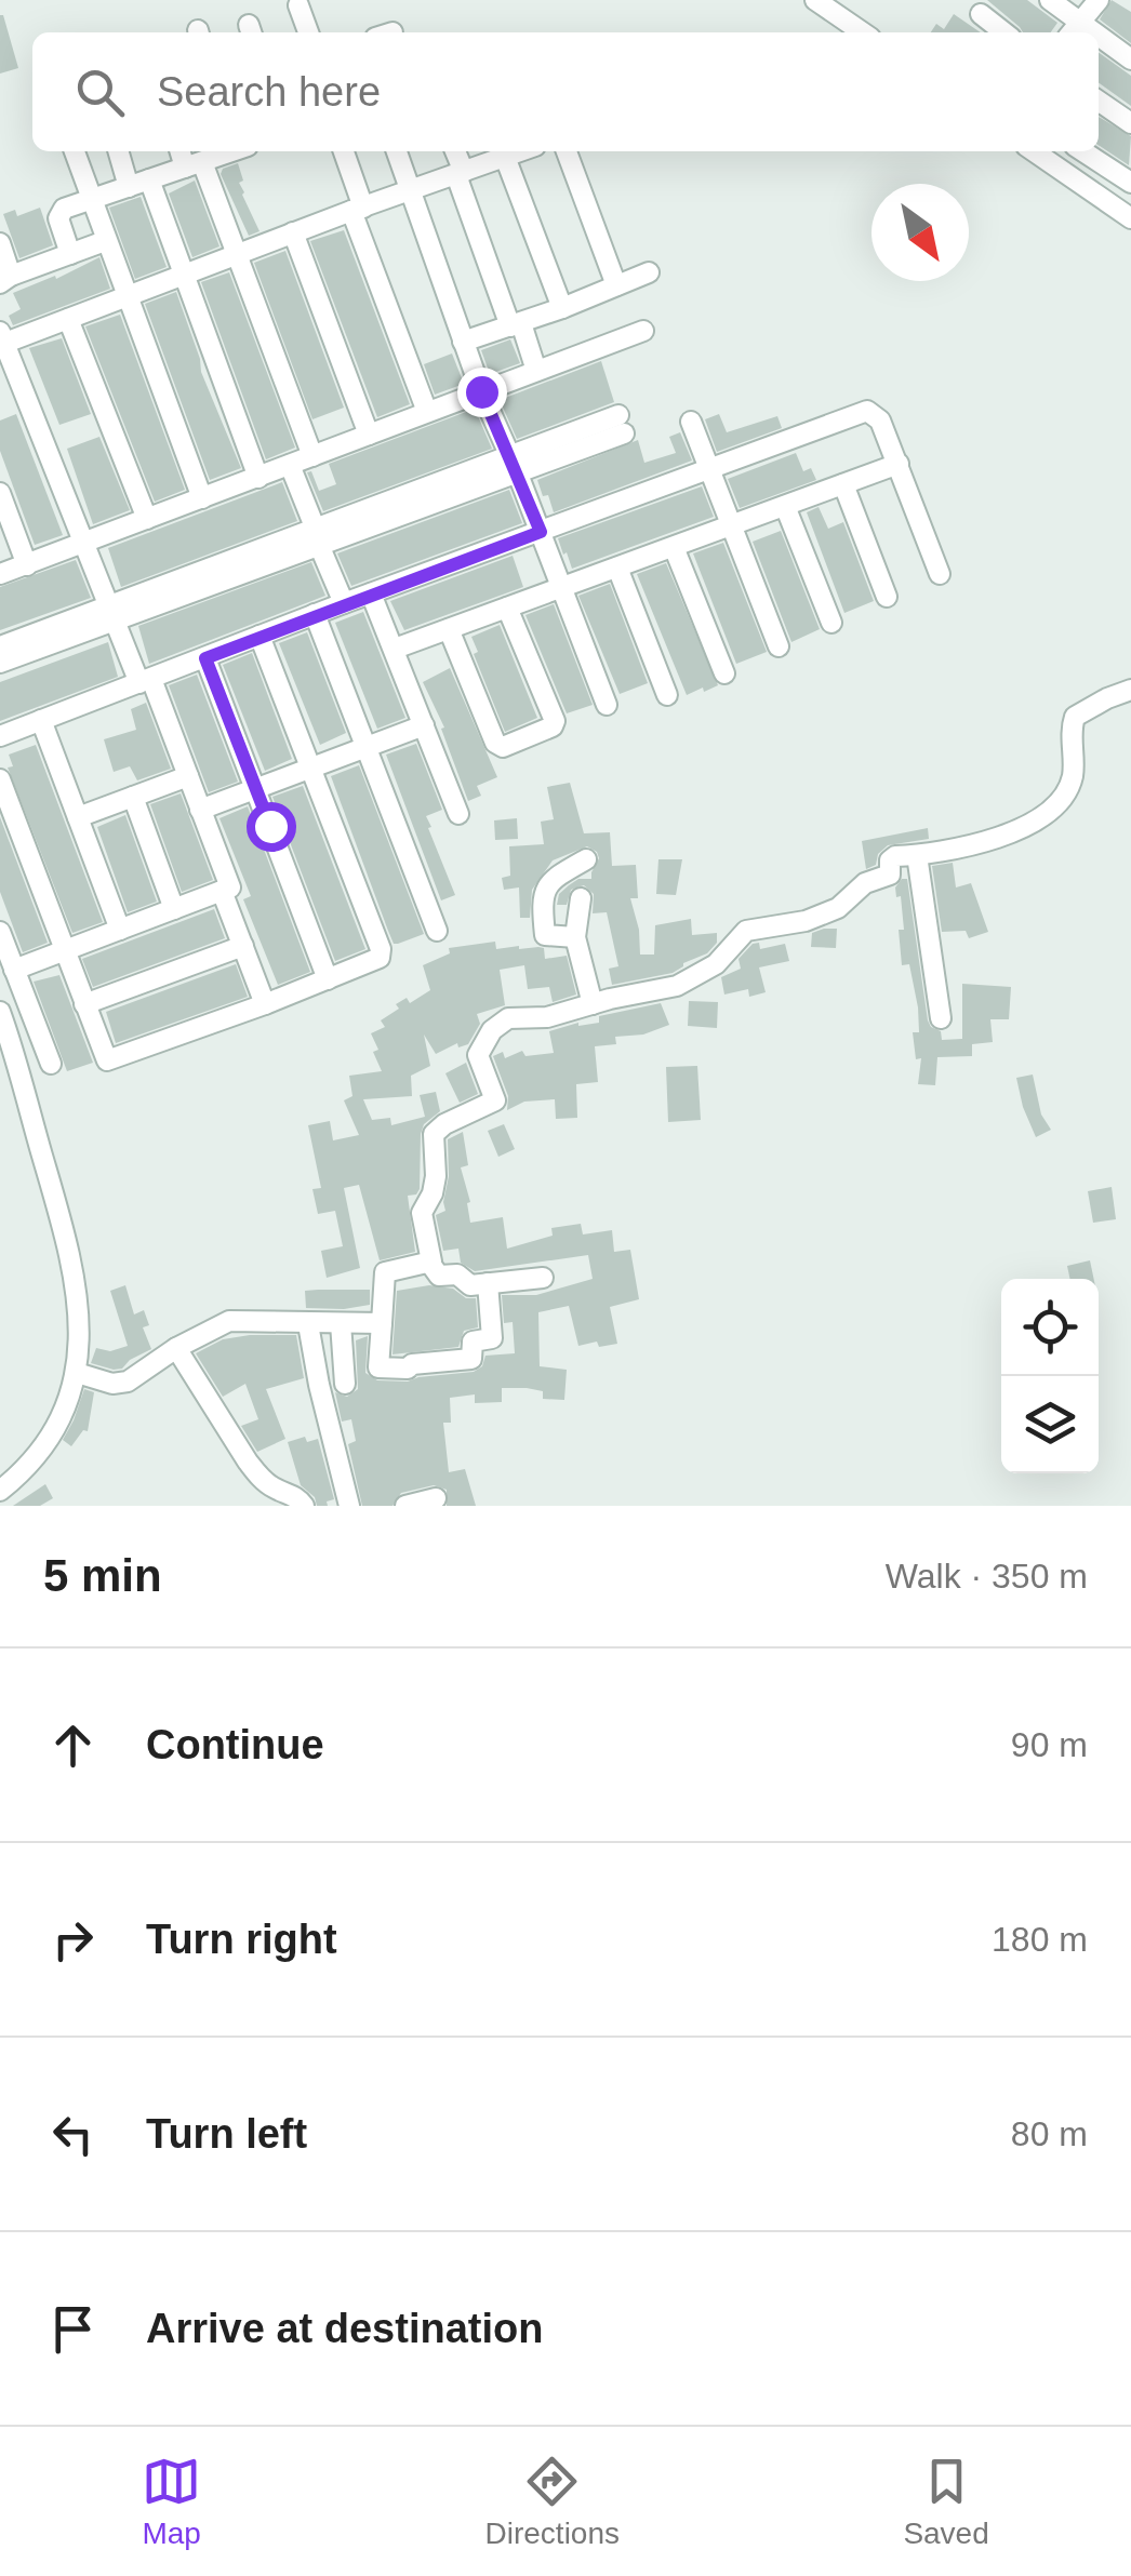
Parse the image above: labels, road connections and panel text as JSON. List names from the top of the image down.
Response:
{
  "north": "bottom right",
  "page": {
    "search": "Search here",
    "heading": ["5 min", "Walk · 350 m"],
    "list": [
      ["Continue", "90 m"],
      ["Turn right", "180 m"],
      ["Turn left", "80 m"],
      "Arrive at destination"
    ],
    "nav": ["Map", "Directions", "Saved"]
  }
}
